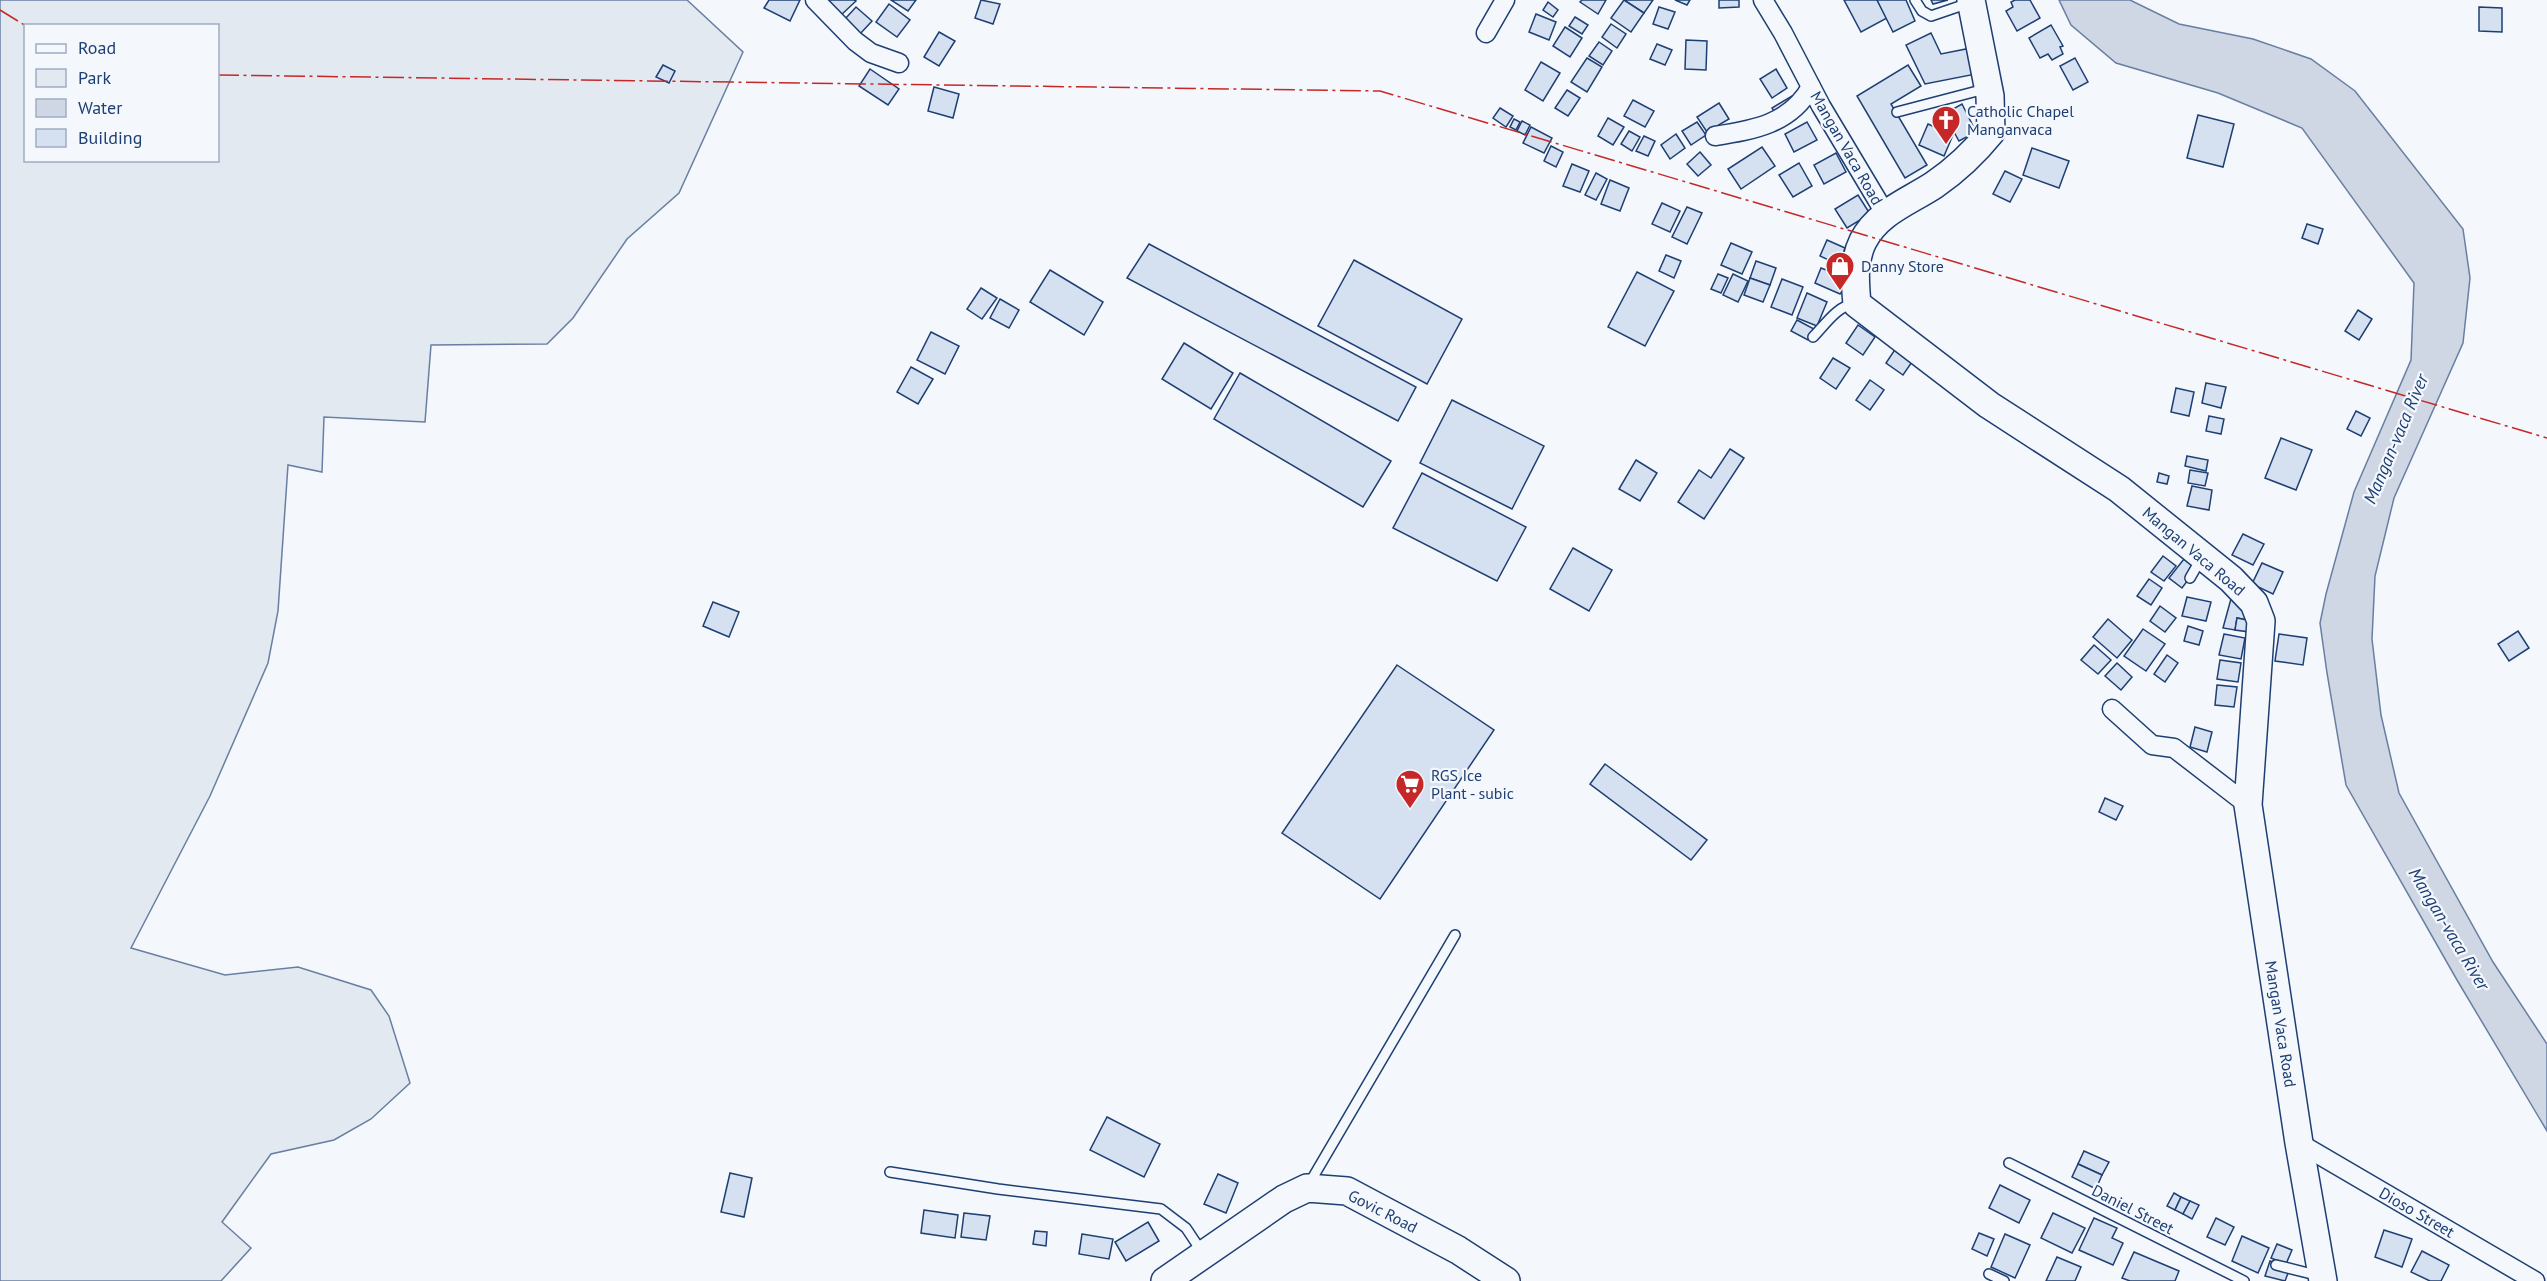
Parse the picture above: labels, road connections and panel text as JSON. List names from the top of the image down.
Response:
{
  "streets": {
    "street": ["Mangan Vaca Road", "Govic Road", "Dioso Street"],
    "lane": ["Daniel Street"]
  },
  "crossings": [
    ["Mangan Vaca Road", "Dioso Street"]
  ],
  "water": ["Mangan-vaca River"],
  "places": {
    "church": ["Catholic Chapel Manganvaca"],
    "shop": ["Danny Store"],
    "supermarket": ["RGS Ice Plant - subic"]
  },
  "legend": [
    "Road",
    "Park",
    "Water",
    "Building"
  ]
}
